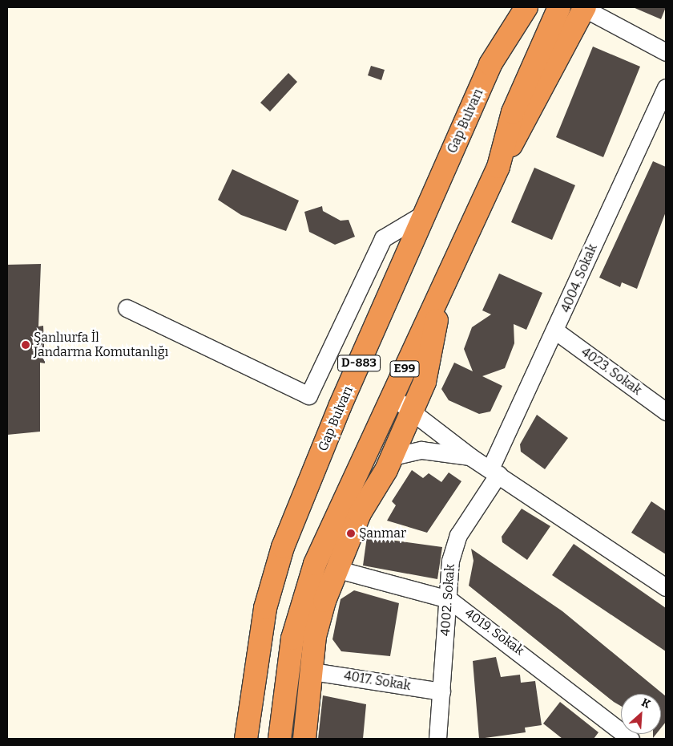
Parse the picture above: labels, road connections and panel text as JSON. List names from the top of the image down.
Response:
{
  "streets": {
    "highway": ["Gap Bulvarı", "D-883", "E99"],
    "street": [
      "4004. Sokak",
      "4023. Sokak",
      "4002. Sokak",
      "4019. Sokak",
      "4017. Sokak"
    ]
  },
  "crossings": [
    ["4004. Sokak", "4023. Sokak"],
    ["4004. Sokak", "4002. Sokak"],
    ["4002. Sokak", "4019. Sokak"],
    ["4002. Sokak", "4017. Sokak"]
  ],
  "places": ["Şanlıurfa İl Jandarma Komutanlığı", "Şanmar"],
  "north": "top right"
}
